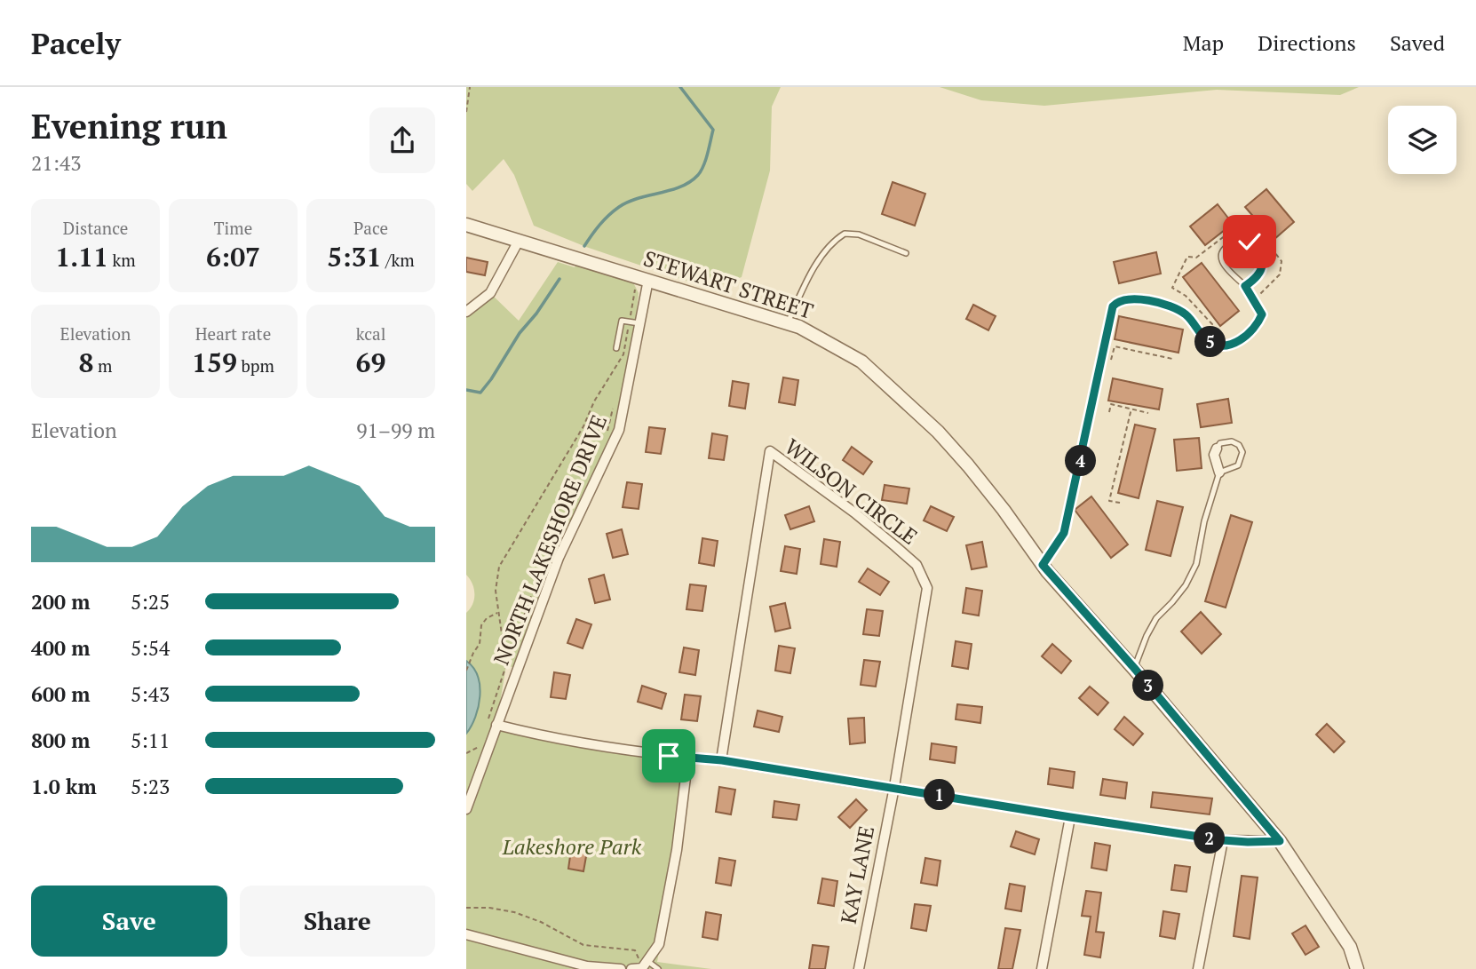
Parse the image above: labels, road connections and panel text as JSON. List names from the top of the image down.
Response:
{
  "streets": {
    "street": [
      "STEWART STREET",
      "WILSON CIRCLE",
      "NORTH LAKESHORE DRIVE",
      "KAY LANE"
    ]
  },
  "crossings": [
    ["STEWART STREET", "NORTH LAKESHORE DRIVE"],
    ["WILSON CIRCLE", "KAY LANE"]
  ],
  "parks": ["Lakeshore Park"],
  "page": {
    "header": "Pacely",
    "nav": ["Map", "Directions", "Saved"],
    "heading": ["Evening run", "21:43"],
    "stats": [
      ["Distance", "1.11 km"],
      ["Time", "6:07"],
      ["Pace", "5:31 /km"],
      ["Elevation", "8 m"],
      ["Heart rate", "159 bpm"],
      ["kcal", "69"]
    ],
    "pins": [
      "5",
      "4",
      "3",
      "1",
      "2"
    ],
    "chart": ["Elevation", "91–99 m"],
    "list": [
      {
        "name": "200 m",
        "note": "5:25"
      },
      {
        "name": "400 m",
        "note": "5:54"
      },
      {
        "name": "600 m",
        "note": "5:43"
      },
      {
        "name": "800 m",
        "note": "5:11"
      },
      {
        "name": "1.0 km",
        "note": "5:23"
      }
    ],
    "buttons": ["Save", "Share"]
  }
}
